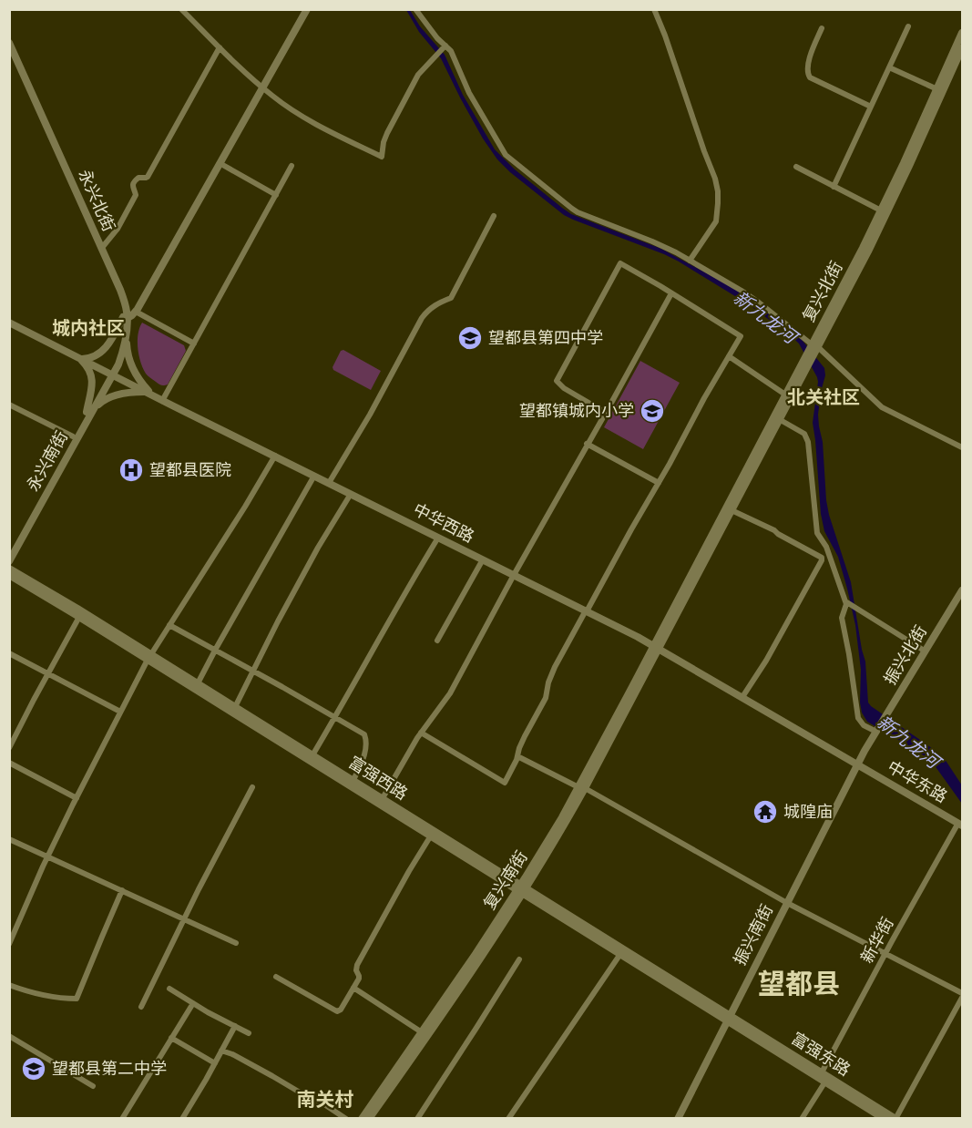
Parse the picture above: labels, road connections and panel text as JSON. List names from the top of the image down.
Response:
{
  "streets": {
    "main road": [
      "永兴北街",
      "复兴北街",
      "永兴南街",
      "中华西路",
      "振兴北街",
      "富强西路",
      "中华东路",
      "复兴南街",
      "振兴南街",
      "富强东路"
    ],
    "street": ["新华街"]
  },
  "crossings": [
    ["永兴北街", "永兴南街"],
    ["永兴北街", "中华西路"],
    ["复兴北街", "中华西路"],
    ["复兴北街", "复兴南街"],
    ["永兴南街", "中华西路"],
    ["中华西路", "振兴北街"],
    ["中华西路", "中华东路"],
    ["中华西路", "复兴南街"],
    ["中华西路", "振兴南街"],
    ["振兴北街", "中华东路"],
    ["振兴北街", "振兴南街"],
    ["富强西路", "复兴南街"],
    ["富强西路", "振兴南街"],
    ["富强西路", "富强东路"],
    ["中华东路", "振兴南街"],
    ["中华东路", "新华街"],
    ["振兴南街", "富强东路"],
    ["新华街", "富强东路"]
  ],
  "districts": [
    "城内社区",
    "北关社区",
    "望都县",
    "南关村"
  ],
  "water": ["新九龙河"],
  "places": {
    "school or university": ["望都县第四中学", "望都镇城内小学", "望都县第二中学"],
    "hospital": ["望都县医院"],
    "temple": ["城隍庙"]
  }
}
